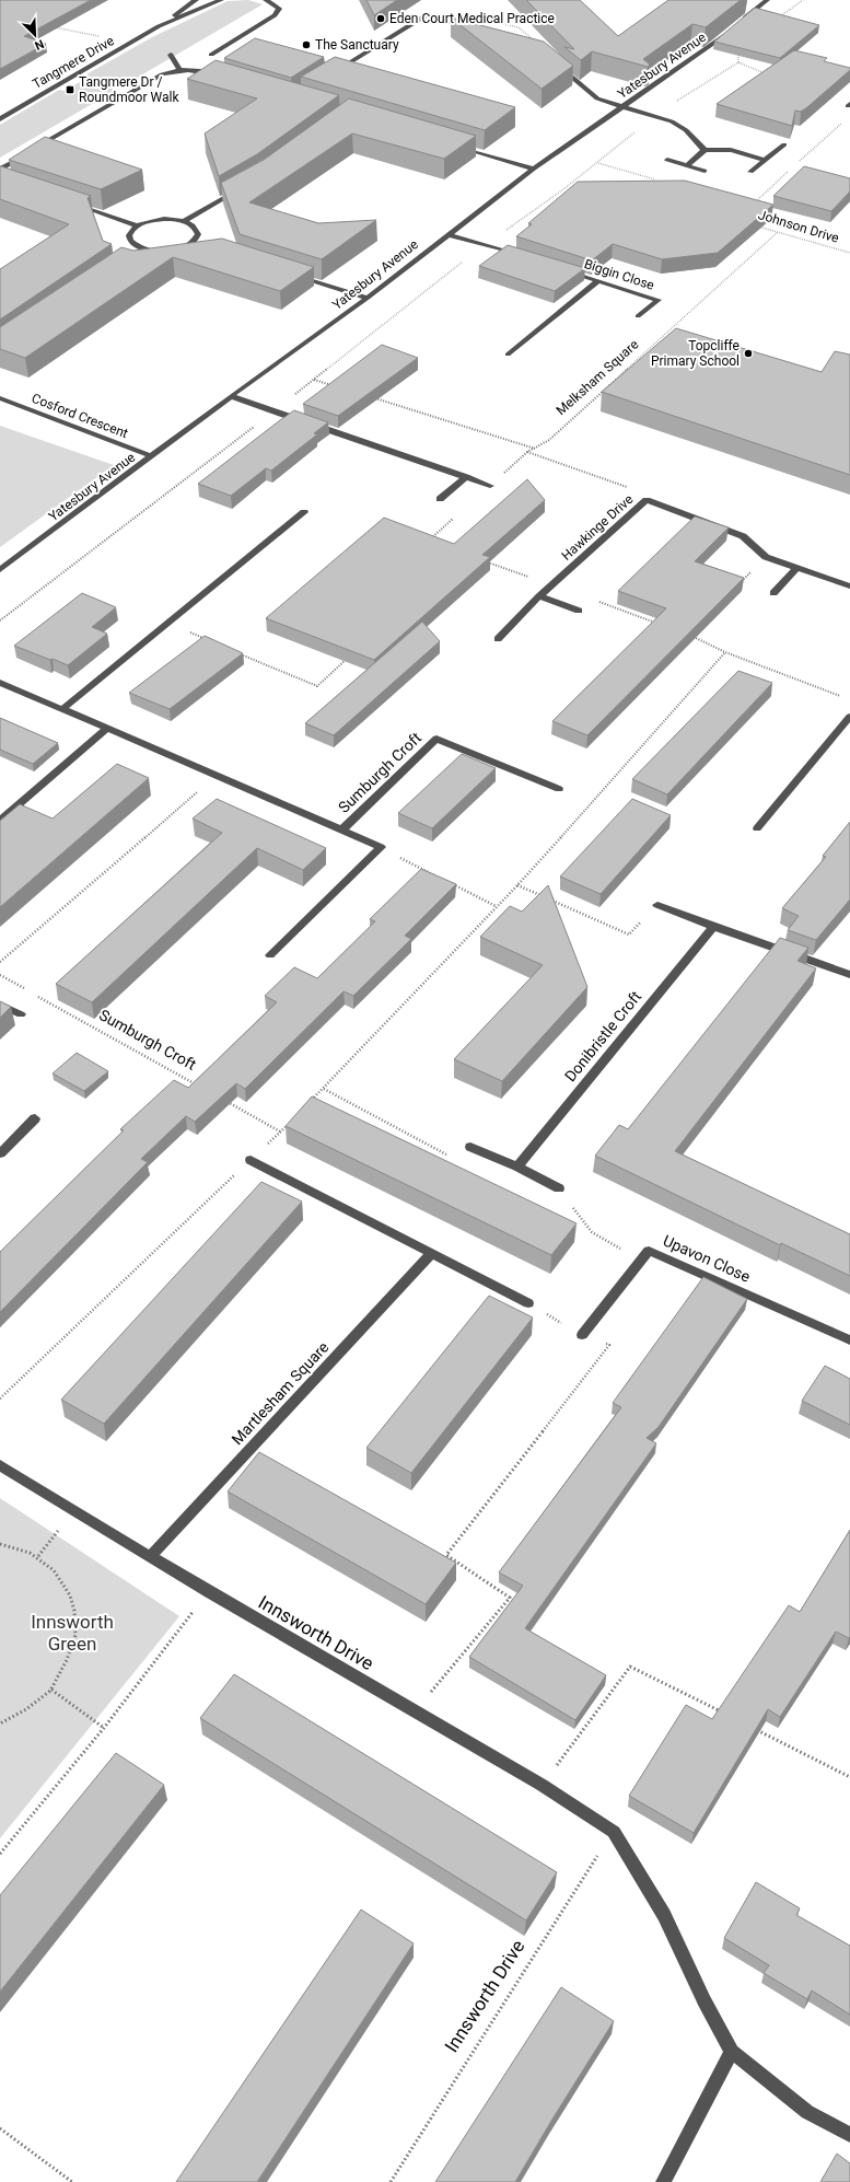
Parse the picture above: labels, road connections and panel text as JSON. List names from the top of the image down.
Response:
{
  "streets": {
    "street": [
      "Tangmere Drive",
      "Yatesbury Avenue",
      "Biggin Close",
      "Cosford Crescent",
      "Hawkinge Drive",
      "Sumburgh Croft",
      "Donibristle Croft",
      "Upavon Close",
      "Martlesham Square",
      "Innsworth Drive"
    ],
    "path": ["Johnson Drive", "Melksham Square"]
  },
  "crossings": [
    ["Yatesbury Avenue", "Cosford Crescent"],
    ["Johnson Drive", "Melksham Square"],
    ["Martlesham Square", "Innsworth Drive"]
  ],
  "parks": ["Innsworth Green"],
  "places": {
    "other": ["Eden Court Medical Practice", "The Sanctuary", "Topcliffe Primary School"],
    "transit": ["Tangmere Dr / Roundmoor Walk"]
  },
  "north": "bottom right"
}
